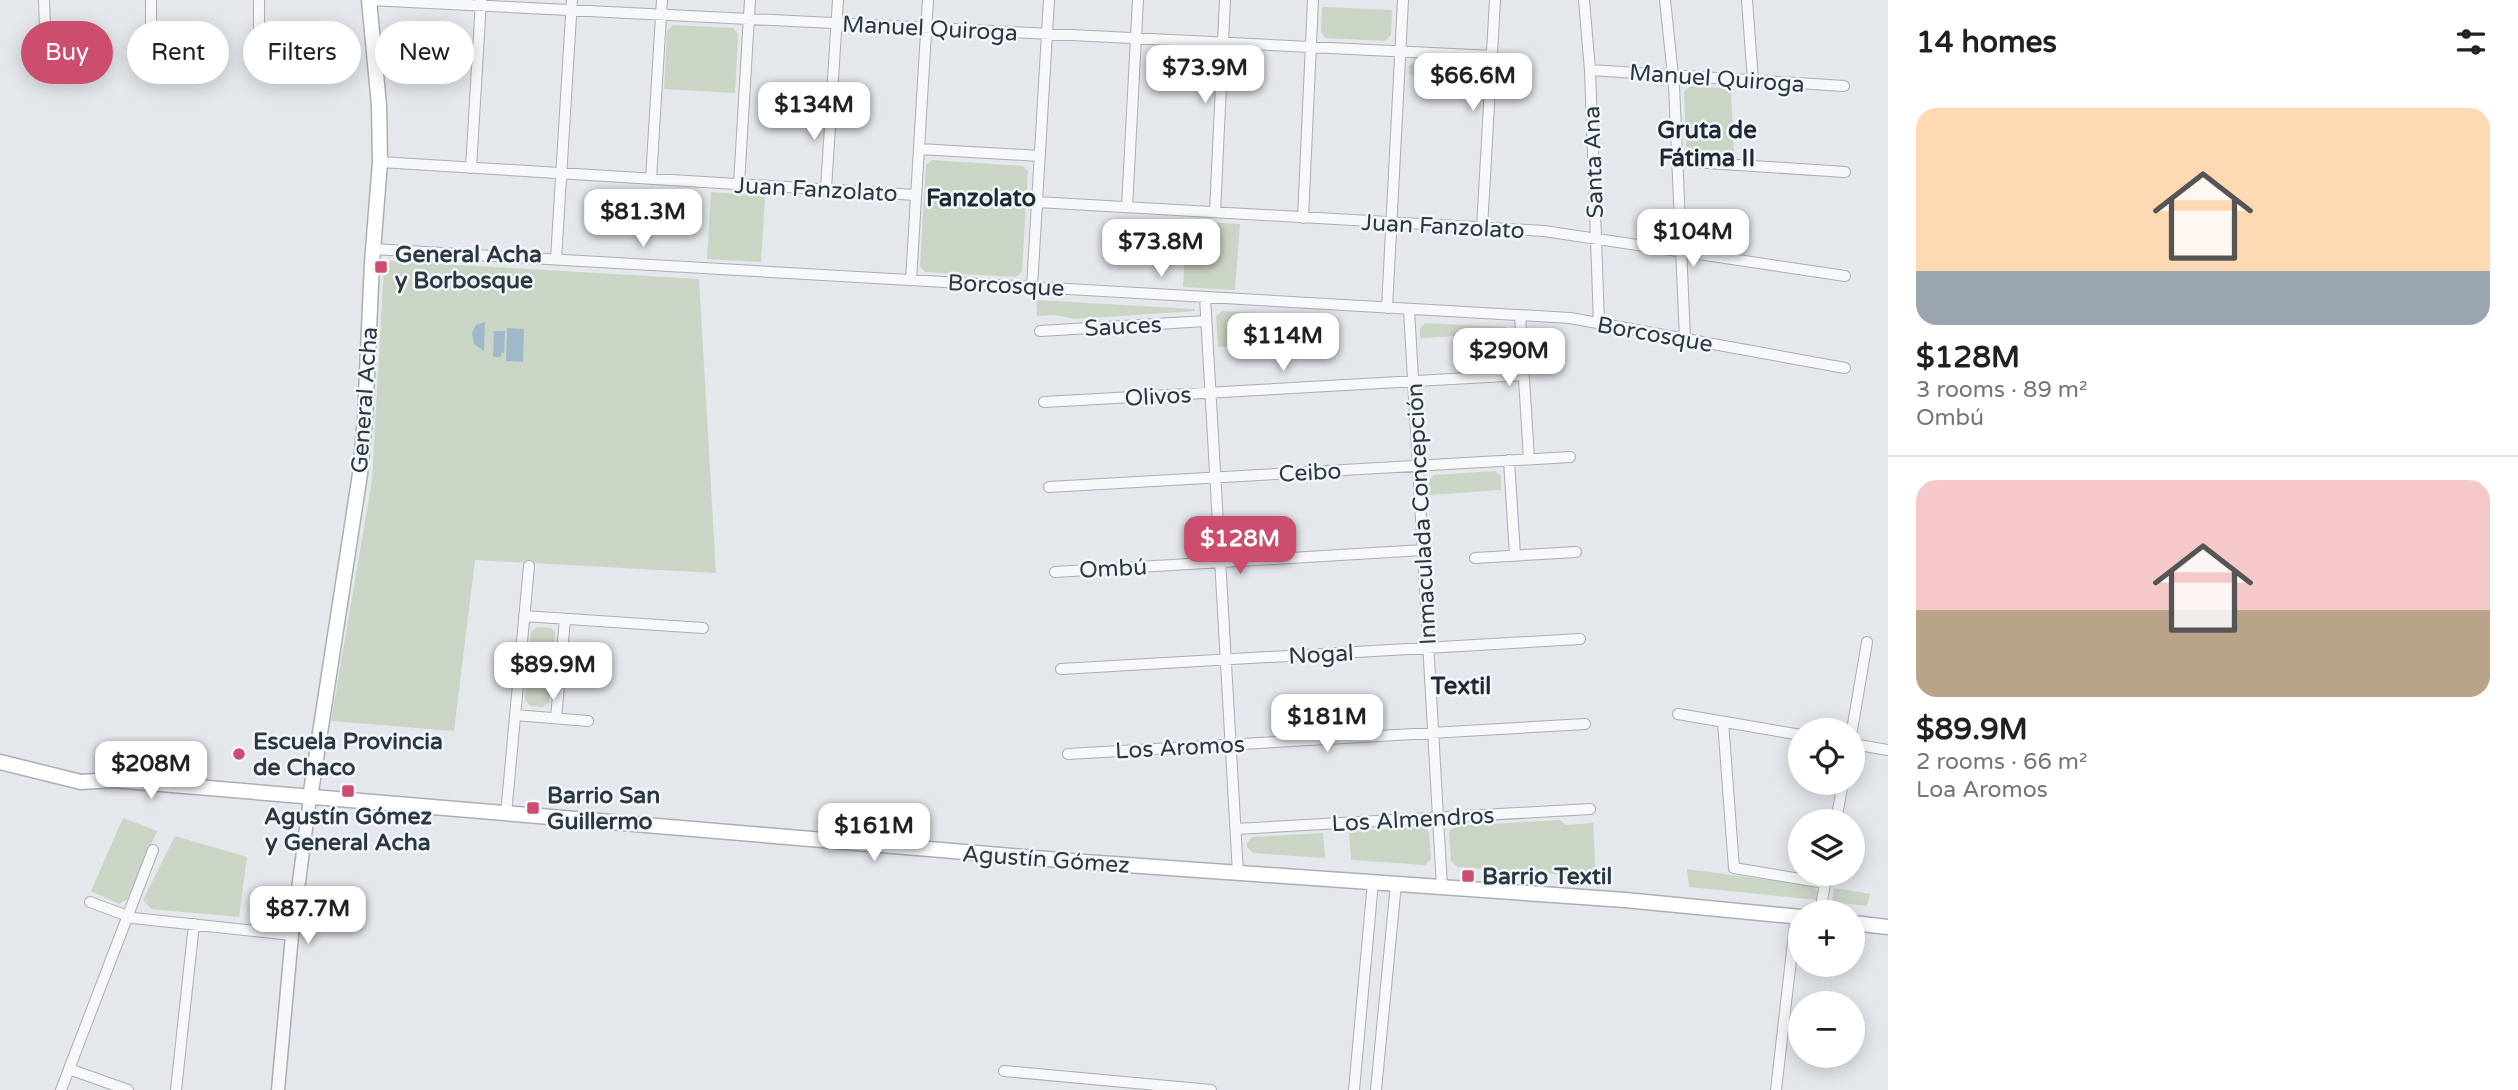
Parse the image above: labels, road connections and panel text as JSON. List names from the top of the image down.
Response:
{
  "streets": {
    "main road": ["General Acha", "Agustín Gómez"],
    "street": [
      "Manuel Quiroga",
      "Santa Ana",
      "Juan Fanzolato",
      "Borcosque",
      "Sauces",
      "Olivos",
      "Ceibo",
      "Inmaculada Concepción",
      "Ombú",
      "Nogal",
      "Los Aromos",
      "Los Almendros"
    ]
  },
  "crossings": [
    ["Manuel Quiroga", "Santa Ana"],
    ["Manuel Quiroga", "General Acha"],
    ["Santa Ana", "Juan Fanzolato"],
    ["Santa Ana", "Borcosque"],
    ["Juan Fanzolato", "General Acha"],
    ["Borcosque", "General Acha"],
    ["Borcosque", "Inmaculada Concepción"],
    ["Olivos", "Inmaculada Concepción"],
    ["General Acha", "Agustín Gómez"],
    ["Ceibo", "Inmaculada Concepción"],
    ["Inmaculada Concepción", "Ombú"],
    ["Inmaculada Concepción", "Nogal"],
    ["Inmaculada Concepción", "Los Aromos"],
    ["Inmaculada Concepción", "Los Almendros"],
    ["Inmaculada Concepción", "Agustín Gómez"]
  ],
  "districts": ["Gruta de Fátima II", "Fanzolato", "Textil"],
  "places": {
    "transit": [
      "General Acha y Borbosque",
      "Agustín Gómez y General Acha",
      "Barrio San Guillermo",
      "Barrio Textil"
    ],
    "other": ["Escuela Provincia de Chaco"]
  },
  "page": {
    "heading": "14 homes",
    "chip": [
      "Buy",
      "Rent",
      "Filters",
      "New"
    ],
    "price": [
      "$73.9M",
      "$66.6M",
      "$134M",
      "$81.3M",
      "$104M",
      "$73.8M",
      "$114M",
      "$290M",
      "$128M",
      "$89.9M",
      "$181M",
      "$208M",
      "$161M",
      "$87.7M"
    ],
    "list": [
      {
        "name": "$128M",
        "note": "3 rooms · 89 m² · Ombú"
      },
      {
        "name": "$89.9M",
        "note": "2 rooms · 66 m² · Loa Aromos"
      }
    ],
    "map_buttons": ["+", "−"]
  }
}
